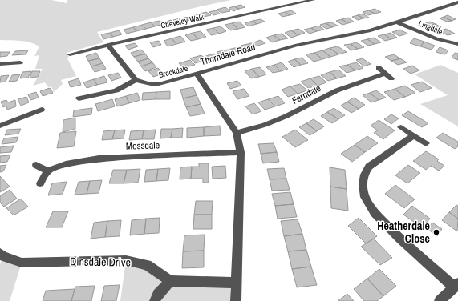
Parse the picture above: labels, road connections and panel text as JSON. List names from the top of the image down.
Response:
{
  "streets": {
    "street": [
      "Cheveley Walk",
      "Lingdale",
      "Thorndale Road",
      "Brookdale",
      "Ferndale",
      "Mossdale",
      "Dinsdale Drive"
    ]
  },
  "crossings": [
    ["Lingdale", "Thorndale Road"],
    ["Thorndale Road", "Brookdale"],
    ["Thorndale Road", "Ferndale"],
    ["Thorndale Road", "Mossdale"]
  ],
  "places": ["Heatherdale Close"]
}
